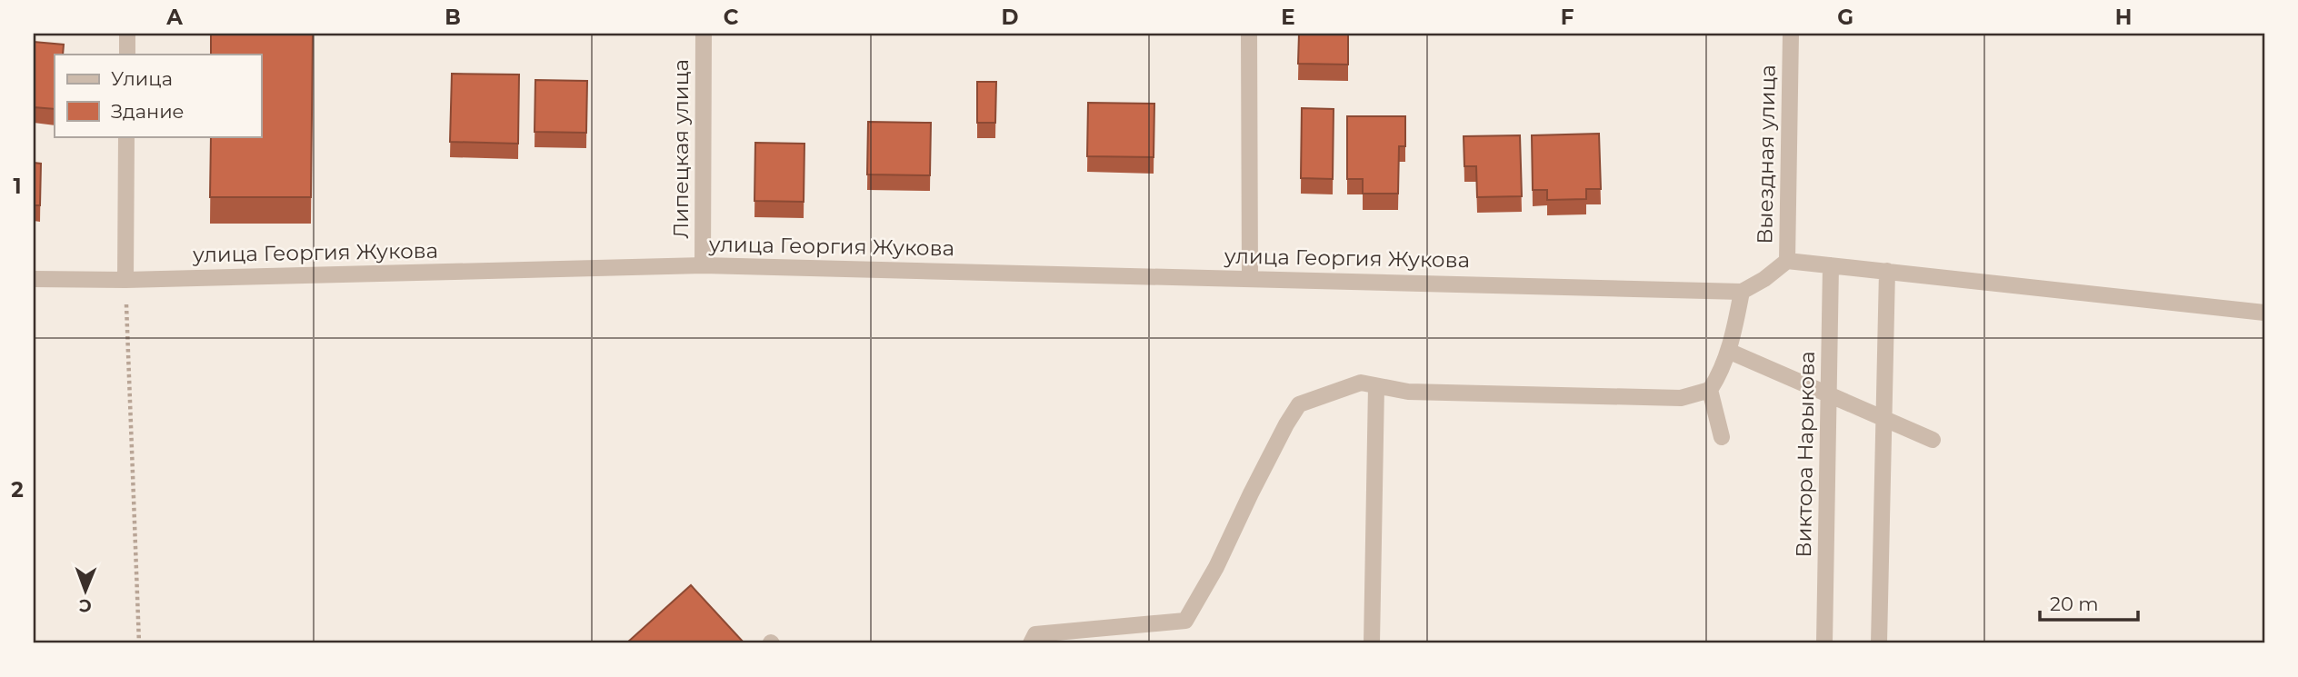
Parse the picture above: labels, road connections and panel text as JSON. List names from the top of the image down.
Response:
{
  "streets": {
    "street": [
      "Липецкая улица",
      "Выездная улица",
      "улица Георгия Жукова",
      "Виктора Нарыкова"
    ]
  },
  "crossings": [
    ["Липецкая улица", "улица Георгия Жукова"],
    ["Выездная улица", "улица Георгия Жукова"]
  ],
  "legend": ["Улица", "Здание"],
  "scale_bar": "20 m",
  "north": "bottom",
  "grid": {
    "columns": [
      "A",
      "B",
      "C",
      "D",
      "E",
      "F",
      "G",
      "H"
    ],
    "rows": ["1", "2"]
  }
}
